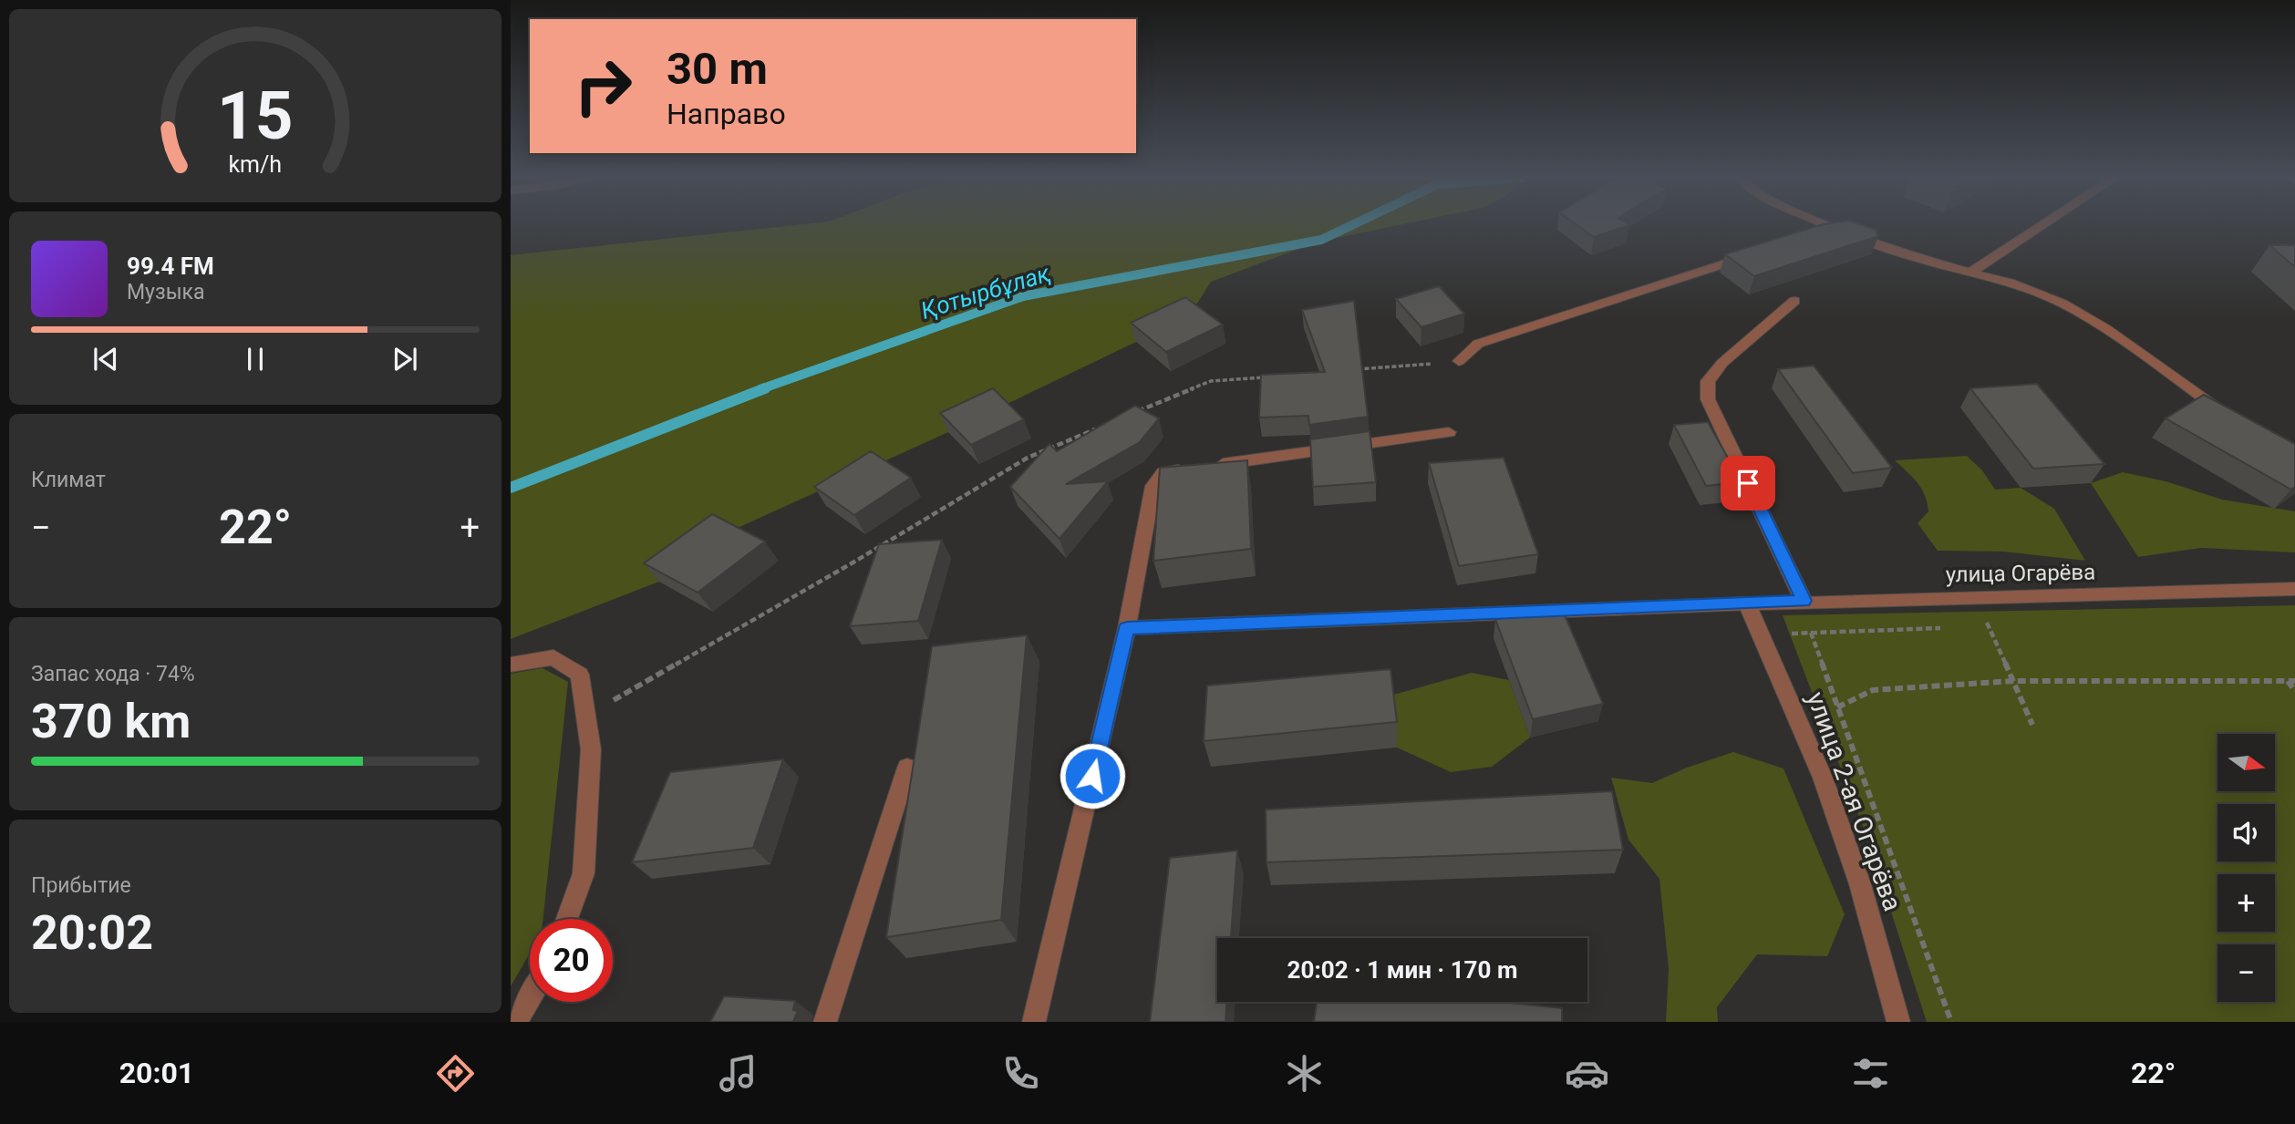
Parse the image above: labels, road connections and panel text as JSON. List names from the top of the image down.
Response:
{
  "streets": {
    "street": ["улица Огарёва", "улица 2-ая Огарёва"]
  },
  "crossings": [
    ["улица Огарёва", "улица 2-ая Огарёва"]
  ],
  "water": ["Қотырбұлақ"],
  "north": "right",
  "page": {
    "turn": ["30 m", "Направо"],
    "song": ["99.4 FM", "Музыка"],
    "tile": [
      "Климат",
      ["Запас хода · 74%", "370 km"],
      ["Прибытие", "20:02"]
    ],
    "heat": ["−", "22°", "+"],
    "map_buttons": ["+", "−"],
    "limit": "20",
    "trip": "20:02 · 1 мин · 170 m",
    "tabs": ["20:01", "22°"],
    "gauge": ["15", "km/h"]
  }
}
